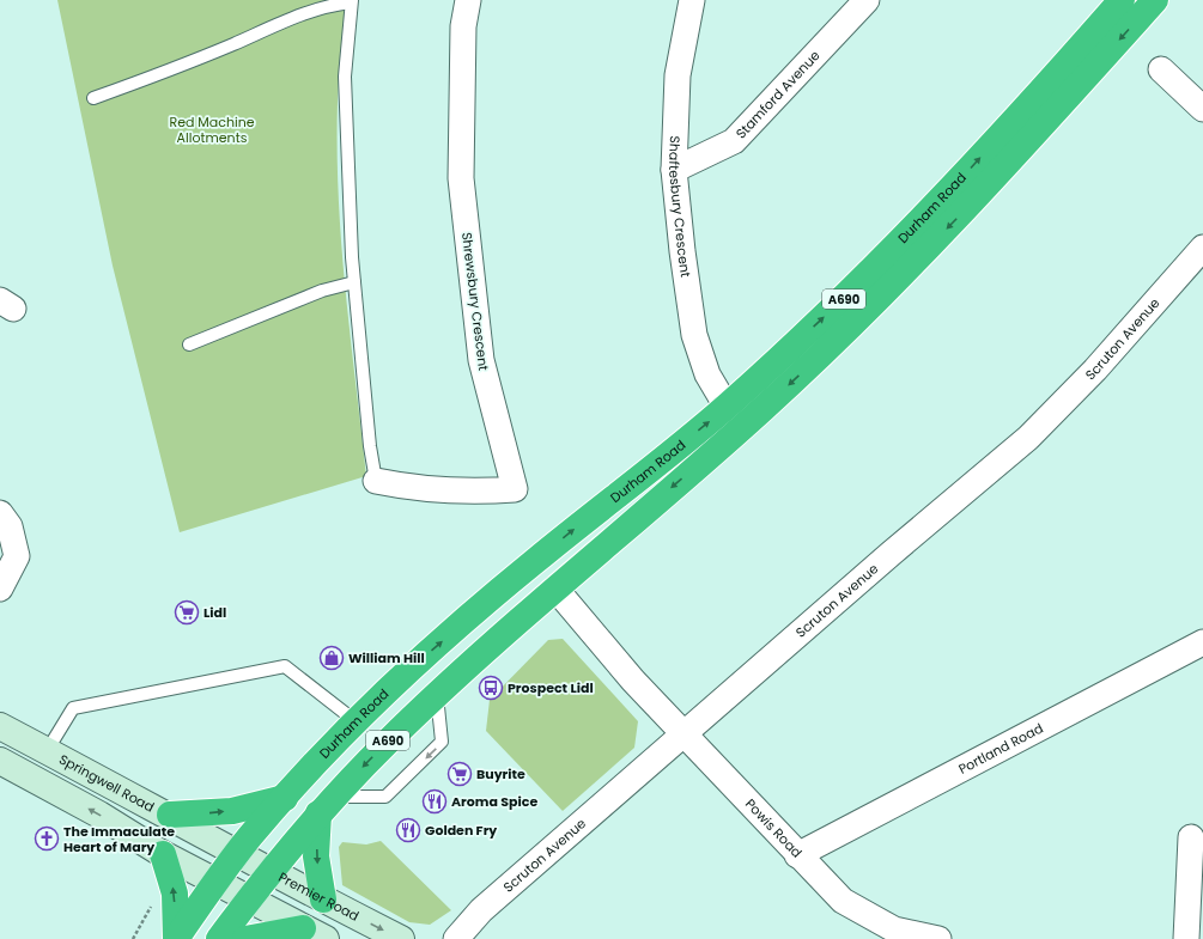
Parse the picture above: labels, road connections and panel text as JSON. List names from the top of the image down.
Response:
{
  "streets": {
    "highway": ["Durham Road", "A690"],
    "main road": ["Springwell Road", "Premier Road"],
    "street": [
      "Stamford Avenue",
      "Shaftesbury Crescent",
      "Shrewsbury Crescent",
      "Scruton Avenue",
      "Portland Road",
      "Powis Road"
    ]
  },
  "crossings": [
    ["Stamford Avenue", "Shaftesbury Crescent"],
    ["Shaftesbury Crescent", "Durham Road"],
    ["Durham Road", "Springwell Road"],
    ["Durham Road", "Powis Road"],
    ["Durham Road", "Premier Road"],
    ["Scruton Avenue", "Powis Road"],
    ["Portland Road", "Powis Road"],
    ["Springwell Road", "Premier Road"]
  ],
  "one_way": ["Premier Road"],
  "parks": ["Red Machine Allotments"],
  "places": {
    "supermarket": ["Lidl", "Buyrite"],
    "shop": ["William Hill"],
    "bus stop": ["Prospect Lidl"],
    "restaurant": ["Aroma Spice", "Golden Fry"],
    "church": ["The Immaculate Heart of Mary"]
  }
}
